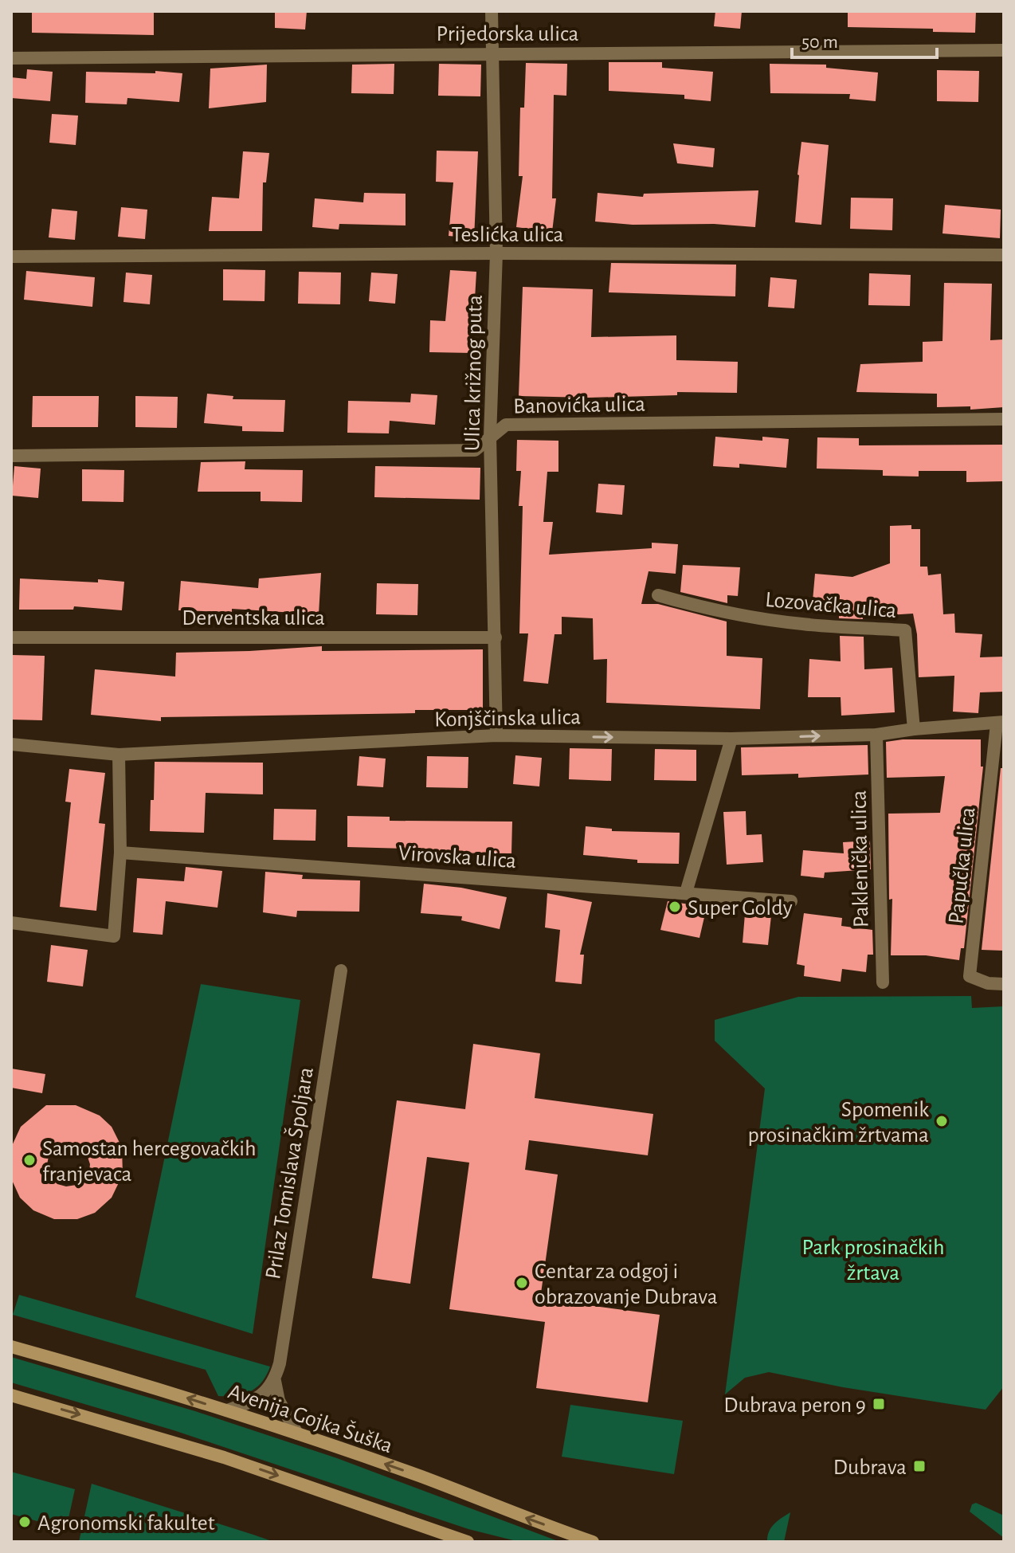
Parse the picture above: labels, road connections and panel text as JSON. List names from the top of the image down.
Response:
{
  "streets": {
    "main road": ["Avenija Gojka Šuška"],
    "street": [
      "Prijedorska ulica",
      "Teslićka ulica",
      "Ulica križnog puta",
      "Banovićka ulica",
      "Lozovačka ulica",
      "Derventska ulica",
      "Konjščinska ulica",
      "Virovska ulica",
      "Paklenička ulica",
      "Papučka ulica",
      "Prilaz Tomislava Špoljara"
    ]
  },
  "crossings": [
    ["Prijedorska ulica", "Ulica križnog puta"],
    ["Teslićka ulica", "Ulica križnog puta"],
    ["Ulica križnog puta", "Banovićka ulica"],
    ["Ulica križnog puta", "Derventska ulica"],
    ["Ulica križnog puta", "Konjščinska ulica"],
    ["Lozovačka ulica", "Konjščinska ulica"],
    ["Konjščinska ulica", "Paklenička ulica"],
    ["Konjščinska ulica", "Papučka ulica"]
  ],
  "one_way": ["Konjščinska ulica"],
  "parks": ["Park prosinačkih žrtava"],
  "places": {
    "other": [
      "Super Goldy",
      "Spomenik prosinačkim žrtvama",
      "Samostan hercegovačkih franjevaca",
      "Centar za odgoj i obrazovanje Dubrava",
      "Agronomski fakultet"
    ],
    "transit": ["Dubrava peron 9", "Dubrava"]
  },
  "scale_bar": "50 m"
}
